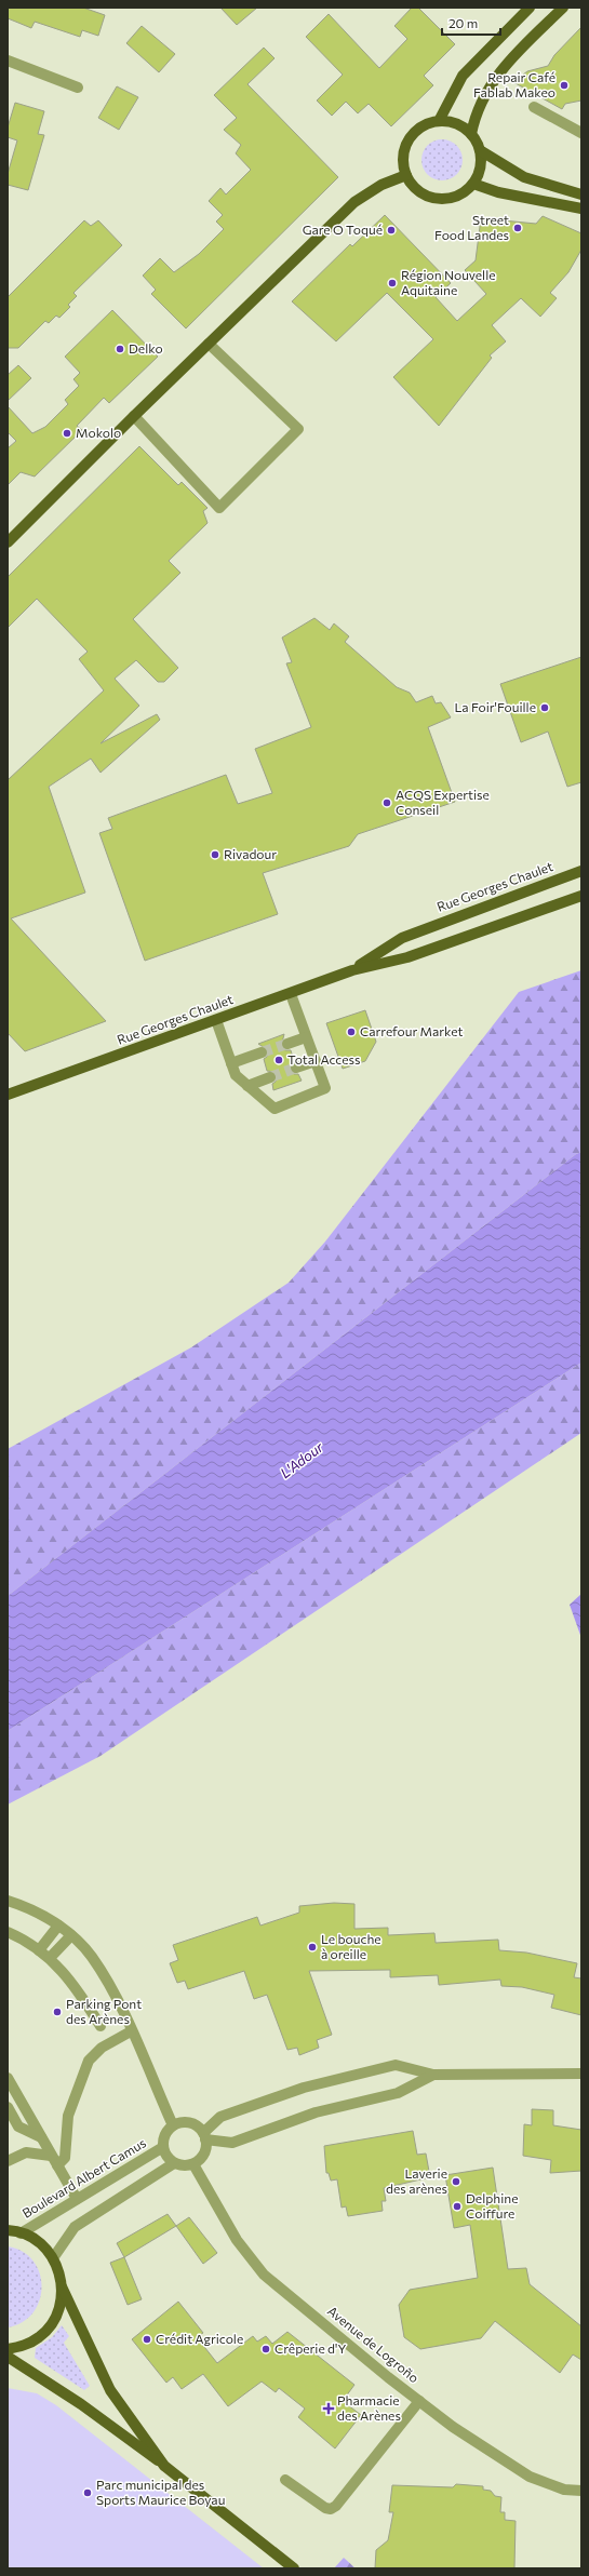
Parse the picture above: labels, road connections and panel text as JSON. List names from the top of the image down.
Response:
{
  "streets": {
    "main road": ["Rue Georges Chaulet"],
    "street": ["Boulevard Albert Camus", "Avenue de Logroño"]
  },
  "crossings": [
    ["Boulevard Albert Camus", "Avenue de Logroño"]
  ],
  "water": ["L'Adour"],
  "places": {
    "other": [
      "Repair Café Fablab Makeo",
      "Street Food Landes",
      "Gare O Toqué",
      "Région Nouvelle Aquitaine",
      "Delko",
      "Mokolo",
      "La Foir'Fouille",
      "ACQS Expertise Conseil",
      "Rivadour",
      "Carrefour Market",
      "Total Access",
      "Le bouche à oreille",
      "Parking Pont des Arènes",
      "Laverie des arènes",
      "Delphine Coiffure",
      "Crédit Agricole",
      "Crêperie d'Y",
      "Parc municipal des Sports Maurice Boyau"
    ],
    "health": ["Pharmacie des Arènes"]
  },
  "scale_bar": "20 m"
}
